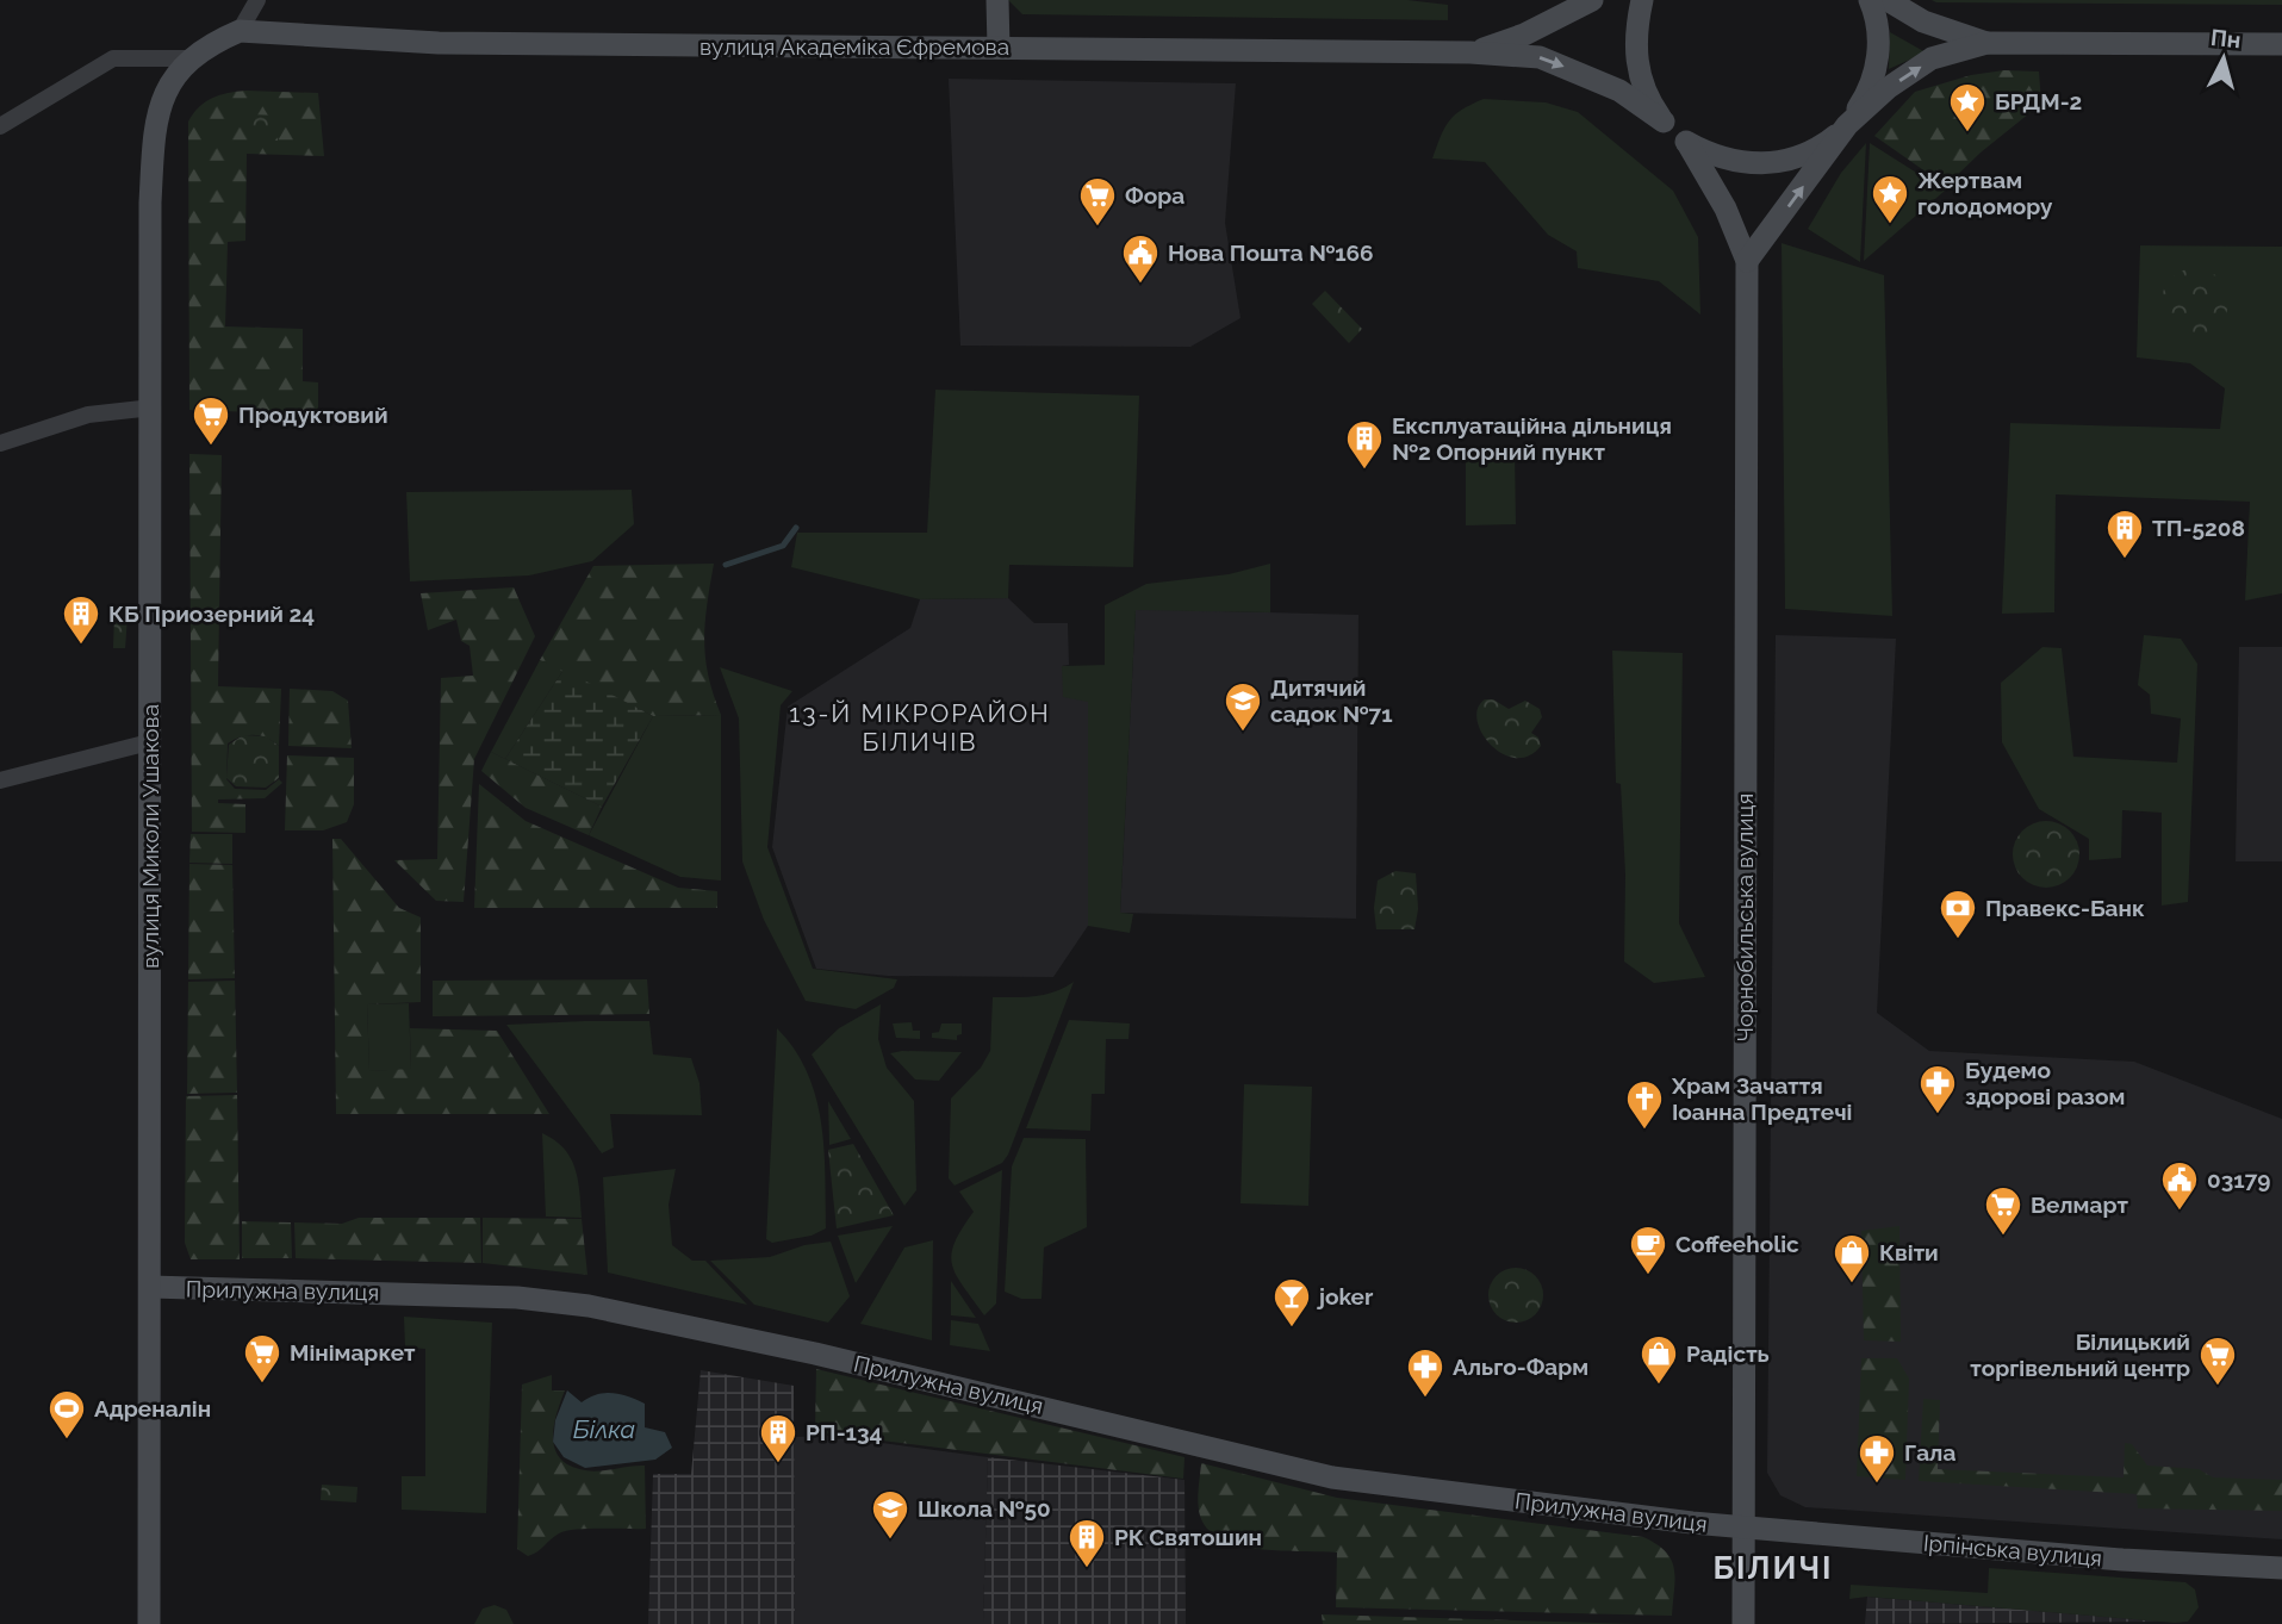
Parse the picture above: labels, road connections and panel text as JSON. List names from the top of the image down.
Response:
{
  "streets": {
    "street": [
      "вулиця Академіка Єфремова",
      "вулиця Миколи Ушакова",
      "Чорнобильська вулиця",
      "Прилужна вулиця",
      "Ірпінська вулиця"
    ]
  },
  "crossings": [
    ["вулиця Миколи Ушакова", "Прилужна вулиця"],
    ["Чорнобильська вулиця", "Прилужна вулиця"],
    ["Чорнобильська вулиця", "Ірпінська вулиця"],
    ["Прилужна вулиця", "Ірпінська вулиця"]
  ],
  "districts": ["13-Й МІКРОРАЙОН БІЛИЧІВ", "БІЛИЧІ"],
  "water": ["Білка"],
  "places": {
    "place": ["БРДМ-2", "Жертвам голодомору"],
    "supermarket": [
      "Фора",
      "Продуктовий",
      "Велмарт",
      "Мінімаркет",
      "Білицький торгівельний центр"
    ],
    "public building": ["Нова Пошта №166", "03179"],
    "building": [
      "Експлуатаційна дільниця №2 Опорний пункт",
      "ТП-5208",
      "КБ Приозерний 24",
      "РП-134",
      "РК Святошин"
    ],
    "school or university": ["Дитячий садок №71", "Школа №50"],
    "bank": ["Правекс-Банк"],
    "pharmacy": ["Будемо здорові разом", "Альго-Фарм", "Гала"],
    "church": ["Храм Зачаття Іоанна Предтечі"],
    "cafe": ["Coffeeholic"],
    "shop": ["Квіти", "Радість"],
    "bar": ["joker"],
    "sports": ["Адреналін"]
  },
  "north": "top"
}
